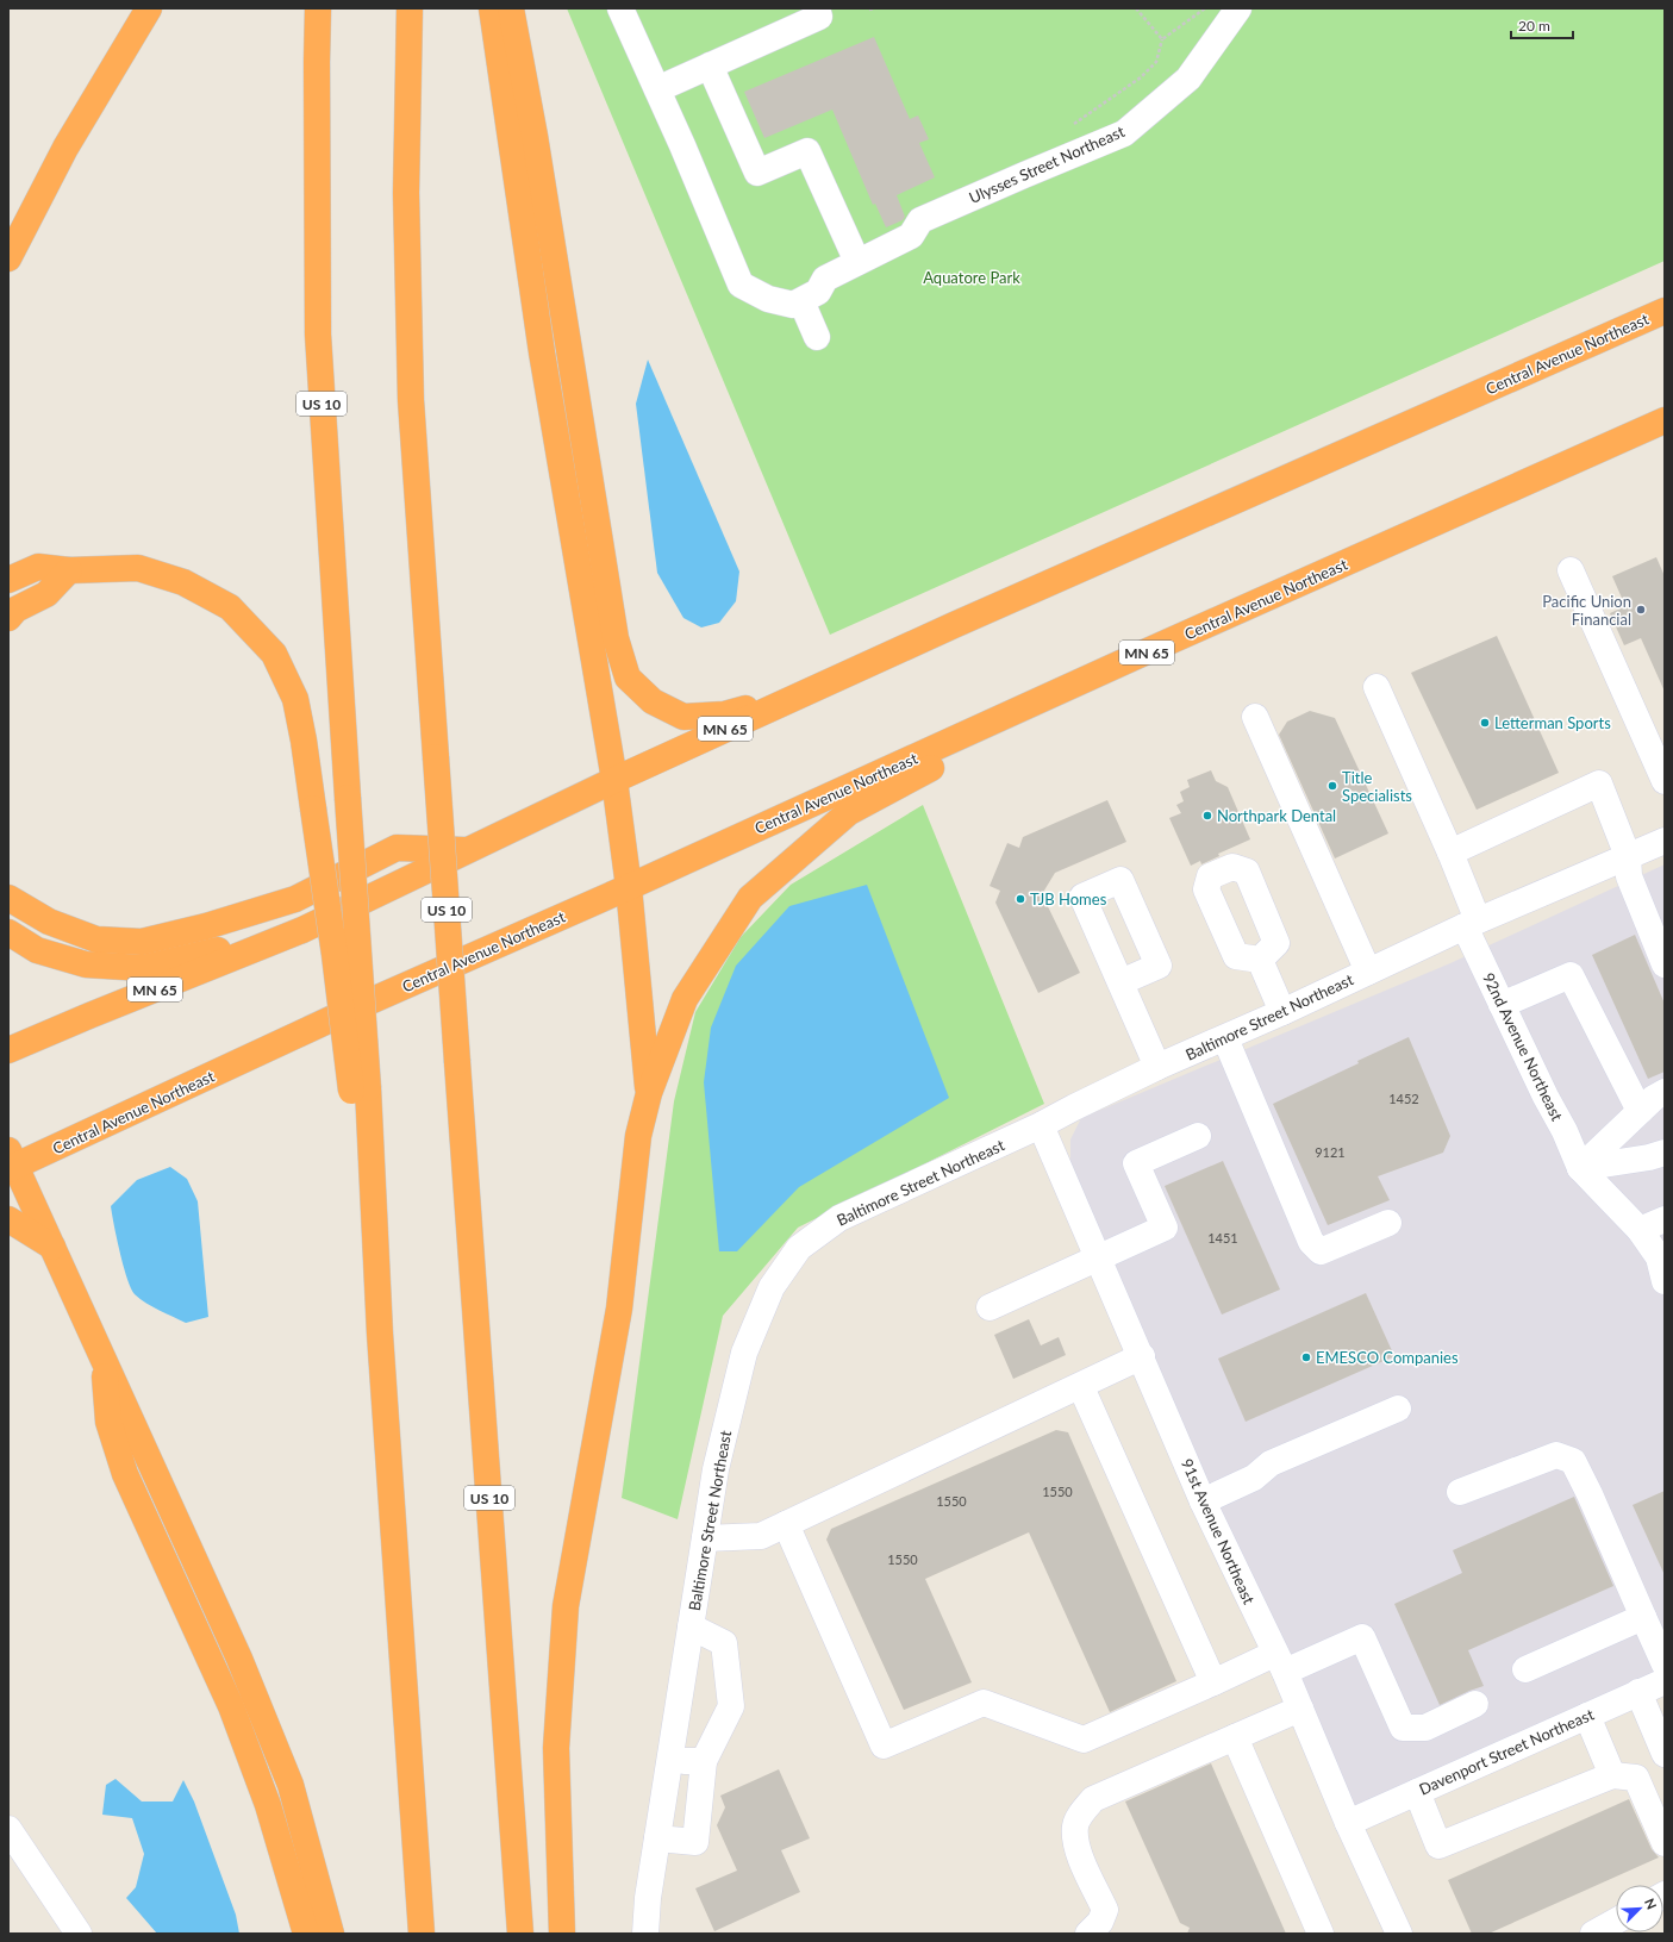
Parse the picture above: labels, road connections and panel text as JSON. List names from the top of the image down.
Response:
{
  "streets": {
    "highway": ["Central Avenue Northeast", "US 10", "MN 65"],
    "street": [
      "Ulysses Street Northeast",
      "Baltimore Street Northeast",
      "92nd Avenue Northeast",
      "91st Avenue Northeast",
      "Davenport Street Northeast"
    ]
  },
  "crossings": [
    ["Baltimore Street Northeast", "92nd Avenue Northeast"],
    ["Baltimore Street Northeast", "91st Avenue Northeast"],
    ["91st Avenue Northeast", "Davenport Street Northeast"]
  ],
  "parks": ["Aquatore Park"],
  "places": [
    "Pacific Union Financial",
    "Letterman Sports",
    "Title Specialists",
    "Northpark Dental",
    "TJB Homes",
    "EMESCO Companies"
  ],
  "house_numbers": [
    "1452",
    "9121",
    "1451",
    "1550",
    "1550",
    "1550"
  ],
  "scale_bar": "20 m",
  "north": "top right"
}
